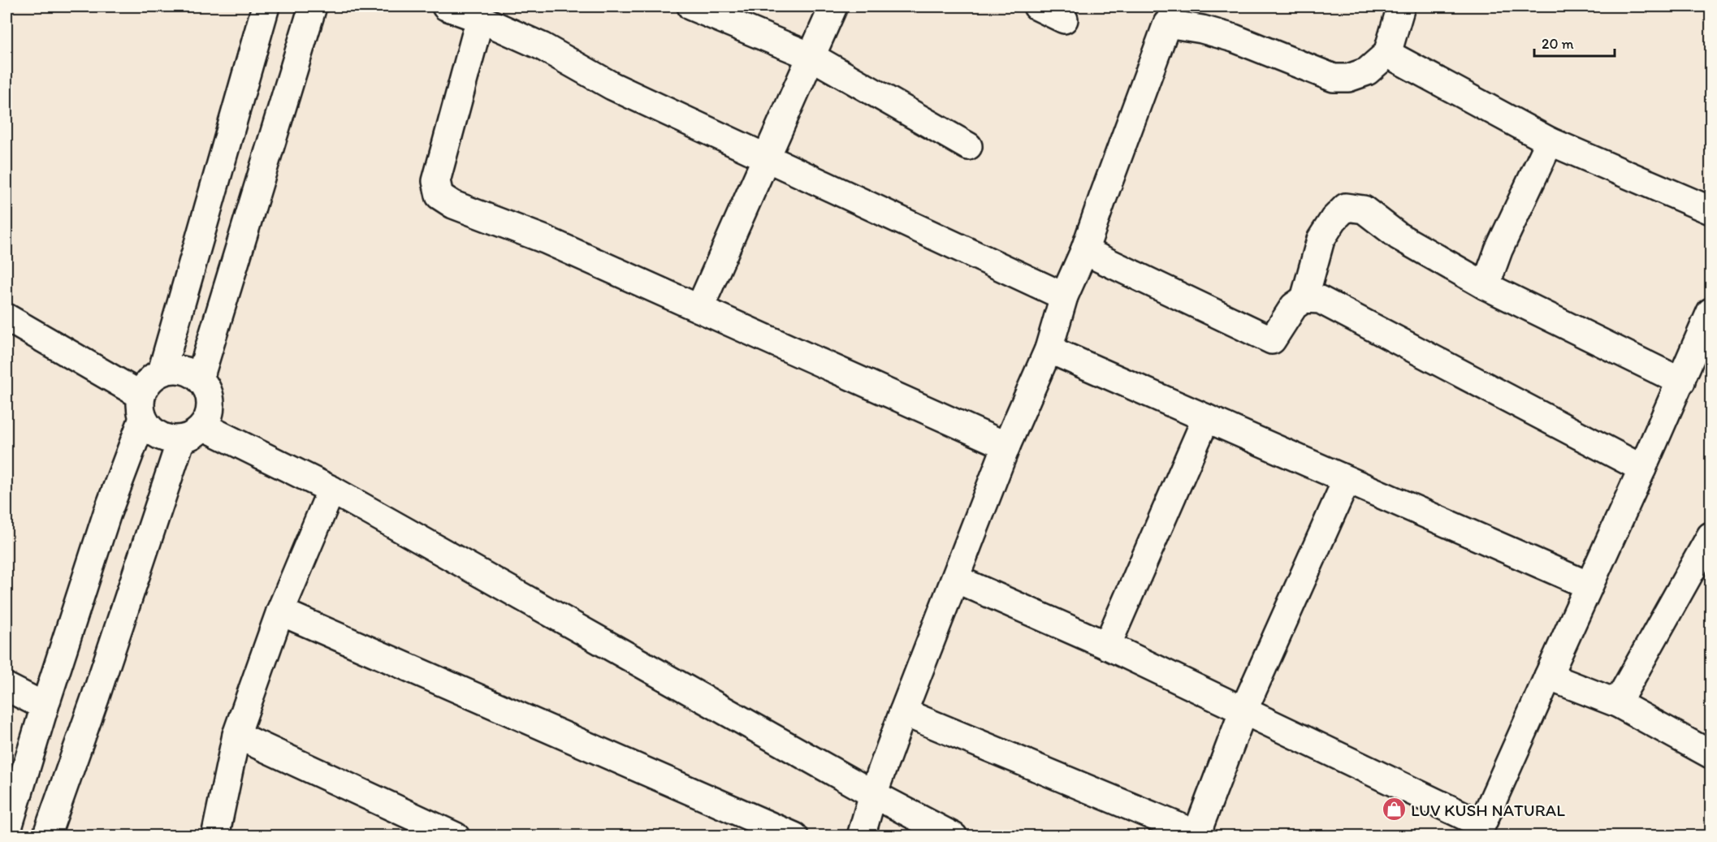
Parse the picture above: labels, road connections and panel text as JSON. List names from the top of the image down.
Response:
{
  "places": {
    "shop": ["LUV KUSH NATURAL"]
  },
  "scale_bar": "20 m"
}
